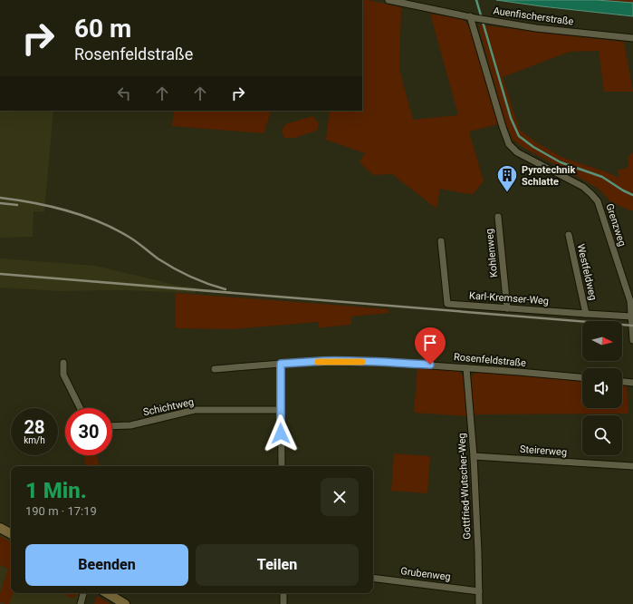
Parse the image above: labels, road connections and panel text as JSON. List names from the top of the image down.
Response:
{
  "streets": {
    "street": [
      "Auenfischerstraße",
      "Grenzweg",
      "Kohlenweg",
      "Westfeldweg",
      "Karl-Kremser-Weg",
      "Rosenfeldstraße",
      "Schichtweg",
      "Steirerweg",
      "Gottfried-Wutscher-Weg",
      "Grubenweg"
    ]
  },
  "crossings": [
    ["Auenfischerstraße", "Grenzweg"],
    ["Grenzweg", "Karl-Kremser-Weg"],
    ["Kohlenweg", "Karl-Kremser-Weg"],
    ["Westfeldweg", "Karl-Kremser-Weg"],
    ["Rosenfeldstraße", "Gottfried-Wutscher-Weg"],
    ["Steirerweg", "Gottfried-Wutscher-Weg"],
    ["Gottfried-Wutscher-Weg", "Grubenweg"]
  ],
  "places": {
    "building": ["Pyrotechnik Schlatte"]
  },
  "north": "right",
  "page": {
    "turn": ["60 m", "Rosenfeldstraße"],
    "speed": "28 km/h",
    "limit": "30",
    "heading": ["1 Min.", "190 m · 17:19"],
    "buttons": ["Beenden", "Teilen"]
  }
}
